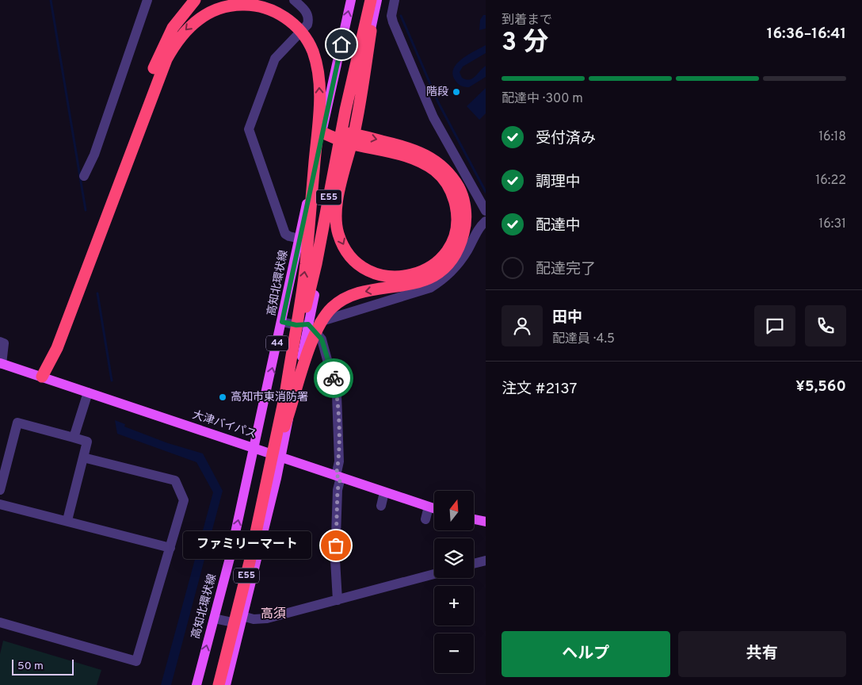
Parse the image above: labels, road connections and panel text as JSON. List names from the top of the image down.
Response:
{
  "streets": {
    "highway": ["E55"],
    "main road": ["高知北環状線", "44", "大津バイパス"]
  },
  "crossings": [
    ["高知北環状線", "大津バイパス"],
    ["44", "大津バイパス"]
  ],
  "districts": ["高須"],
  "places": ["階段", "高知市東消防署", "ファミリーマート"],
  "scale_bar": "50 m",
  "north": "top",
  "page": {
    "heading": ["3 分", "到着まで", "16:36–16:41"],
    "panel": [
      "田中",
      "配達員 · 4.5",
      "注文 #2137",
      "¥5,560"
    ],
    "bar": "配達中 · 300 m",
    "list": [
      ["受付済み", "16:18"],
      ["調理中", "16:22"],
      ["配達中", "16:31"],
      "配達完了"
    ],
    "map_buttons": ["+", "−"],
    "bubble": "ファミリーマート",
    "buttons": ["ヘルプ", "共有"],
    "scale": "50 m"
  }
}
